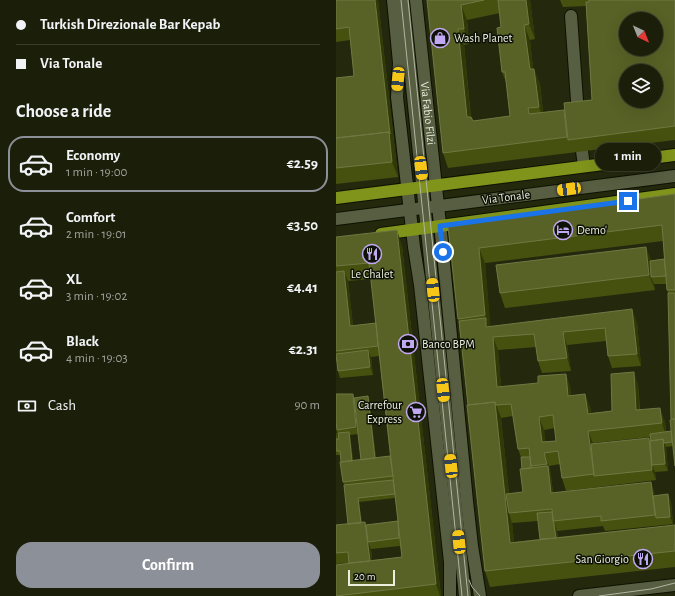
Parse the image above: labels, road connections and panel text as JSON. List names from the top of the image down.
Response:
{
  "streets": {
    "main road": ["Via Tonale"],
    "street": ["Via Fabio Filzi"]
  },
  "crossings": [
    ["Via Fabio Filzi", "Via Tonale"]
  ],
  "places": {
    "shop": ["Wash Planet"],
    "hotel": ["Demo'"],
    "restaurant": ["Le Chalet", "San Giorgio"],
    "bank": ["Banco BPM"],
    "supermarket": ["Carrefour Express"]
  },
  "scale_bar": "20 m",
  "north": "bottom right",
  "page": {
    "banner": ["Turkish Direzionale Bar Kepab", "Via Tonale"],
    "heading": "Choose a ride",
    "list": [
      {
        "name": "Economy",
        "note": "1 min · 19:00",
        "value": "€2.59"
      },
      {
        "name": "Comfort",
        "note": "2 min · 19:01",
        "value": "€3.50"
      },
      {
        "name": "XL",
        "note": "3 min · 19:02",
        "value": "€4.41"
      },
      {
        "name": "Black",
        "note": "4 min · 19:03",
        "value": "€2.31"
      }
    ],
    "bubble": "1 min",
    "pay": ["Cash", "90 m"],
    "buttons": "Confirm",
    "scale": "20 m"
  }
}
